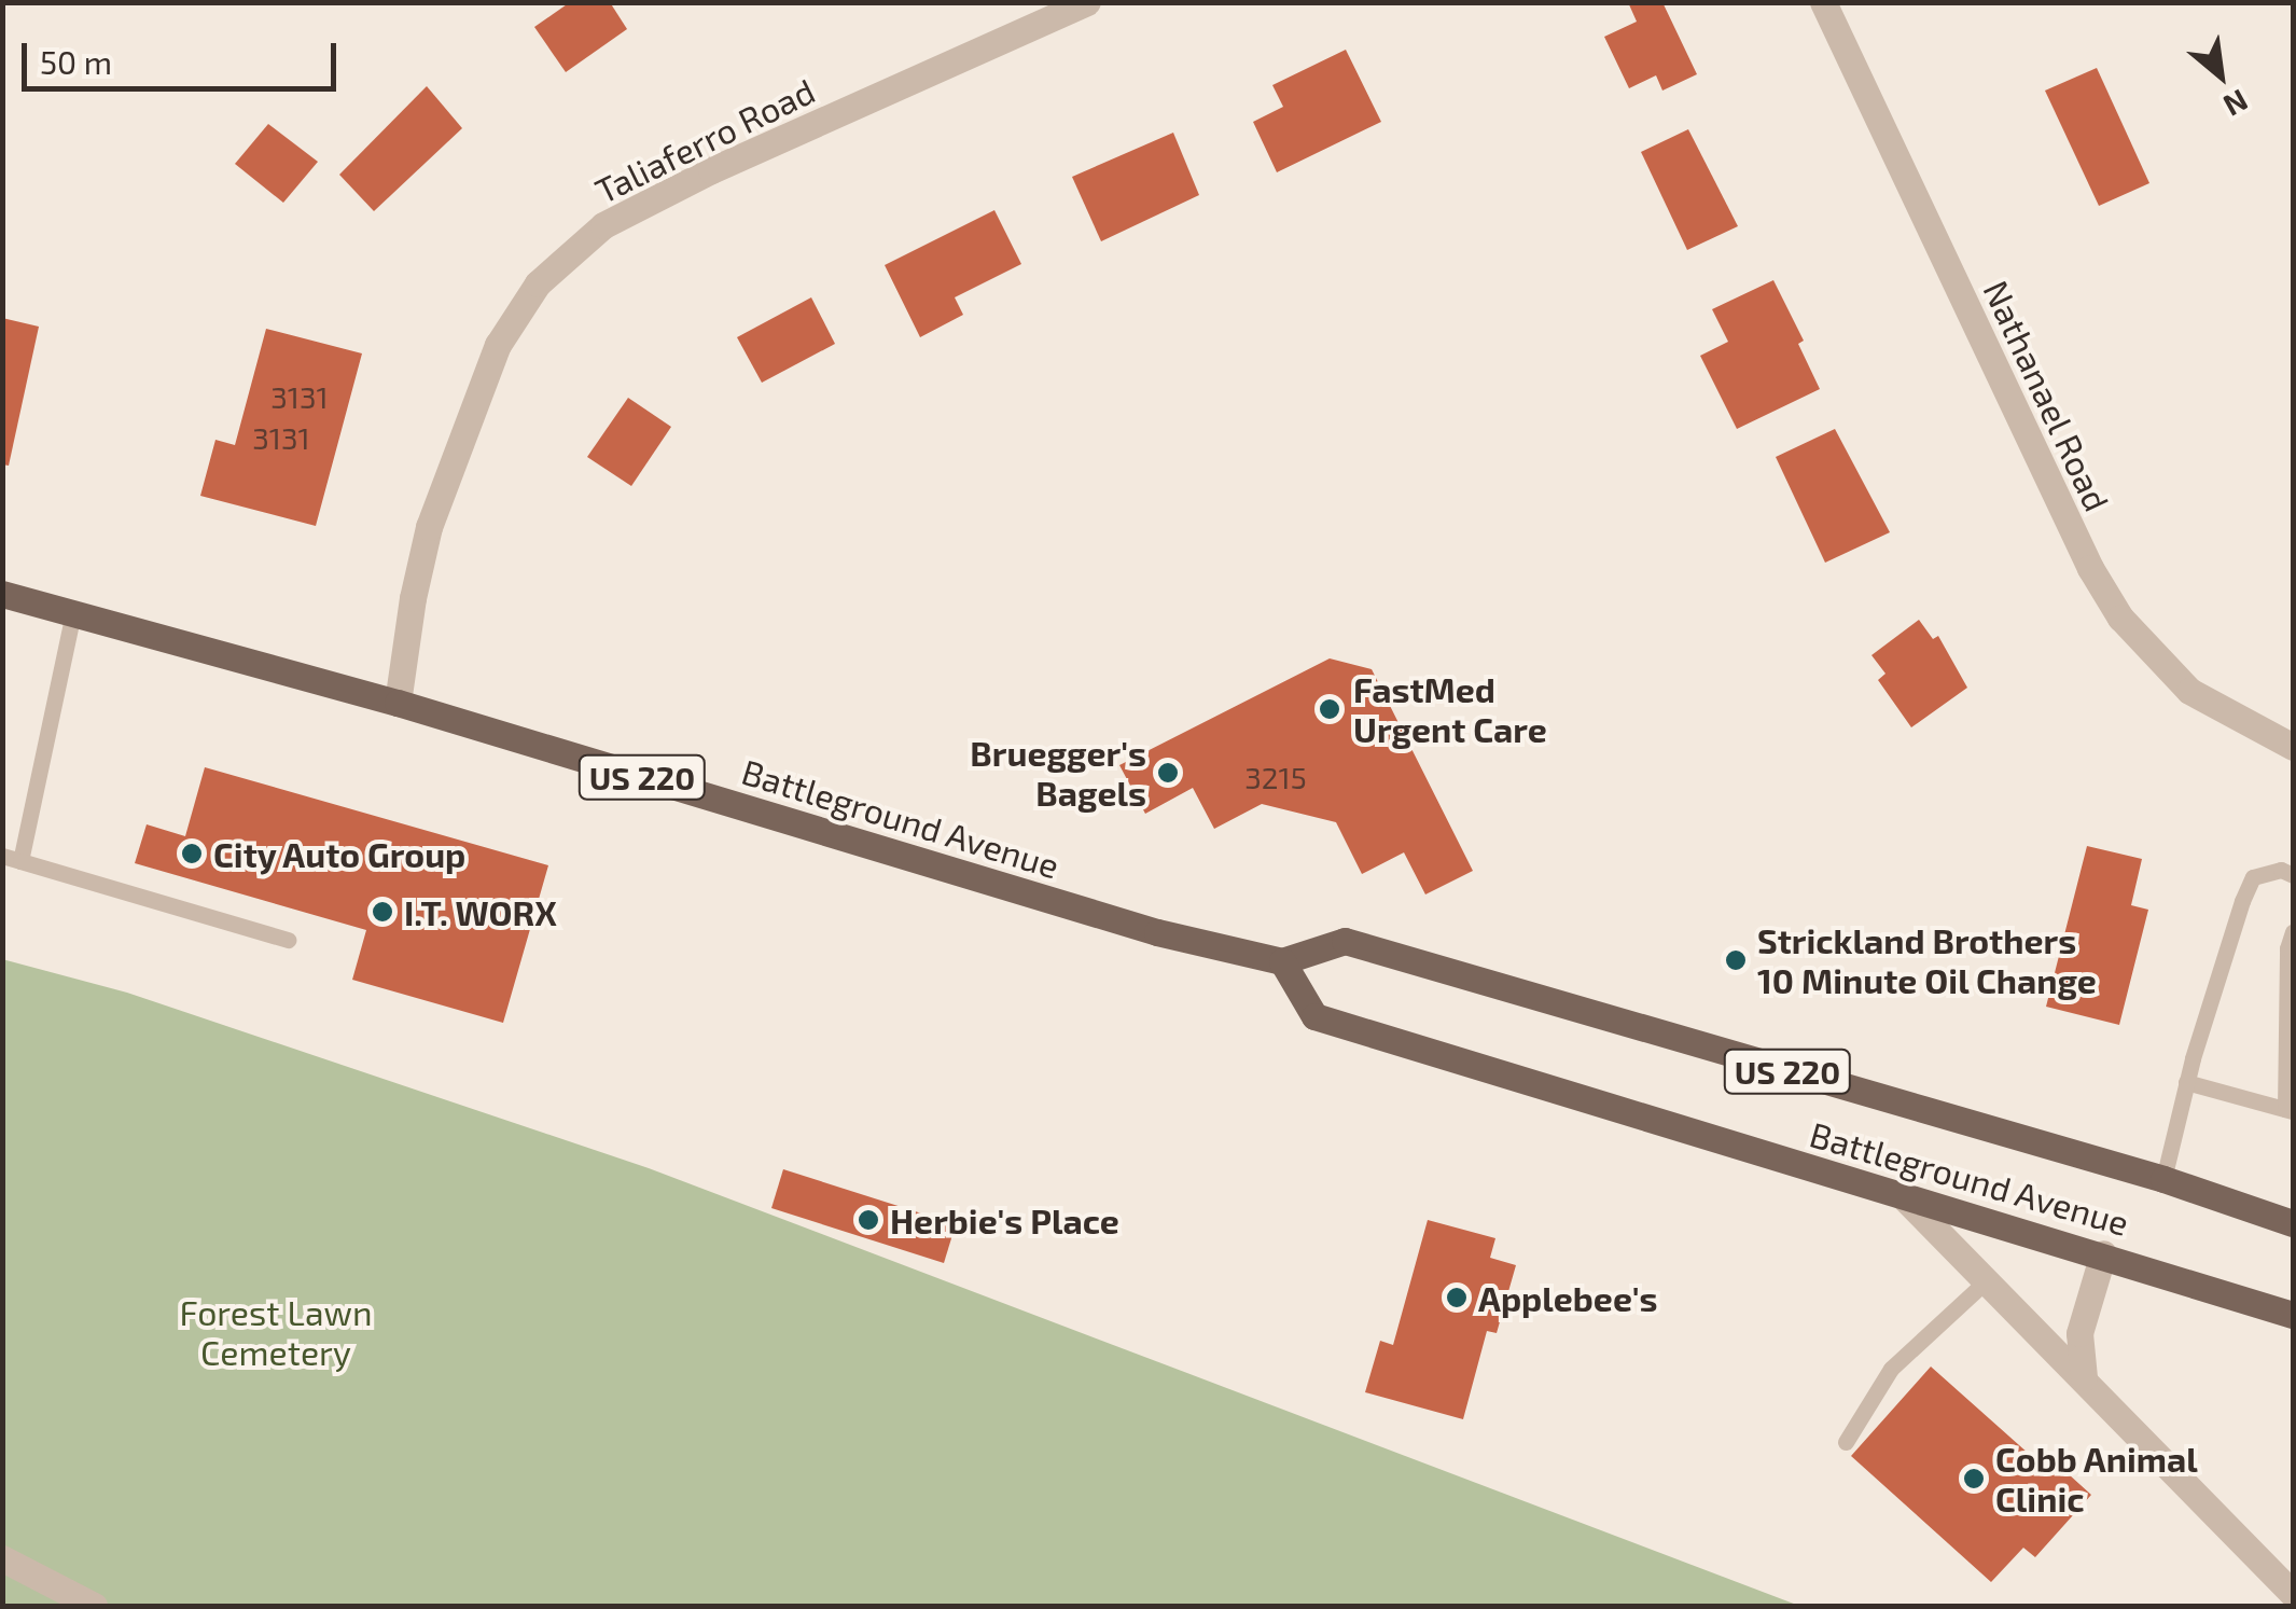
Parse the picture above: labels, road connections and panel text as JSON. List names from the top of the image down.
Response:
{
  "streets": {
    "main road": ["US 220", "Battleground Avenue"],
    "street": ["Taliaferro Road", "Nathanael Road"]
  },
  "crossings": [
    ["Taliaferro Road", "Battleground Avenue"]
  ],
  "parks": ["Forest Lawn Cemetery"],
  "places": [
    "FastMed Urgent Care",
    "Bruegger's Bagels",
    "City Auto Group",
    "I.T. WORX",
    "Strickland Brothers 10 Minute Oil Change",
    "Herbie's Place",
    "Applebee's",
    "Cobb Animal Clinic"
  ],
  "house_numbers": ["3131", "3131", "3215"],
  "scale_bar": "50 m",
  "north": "bottom right"
}
